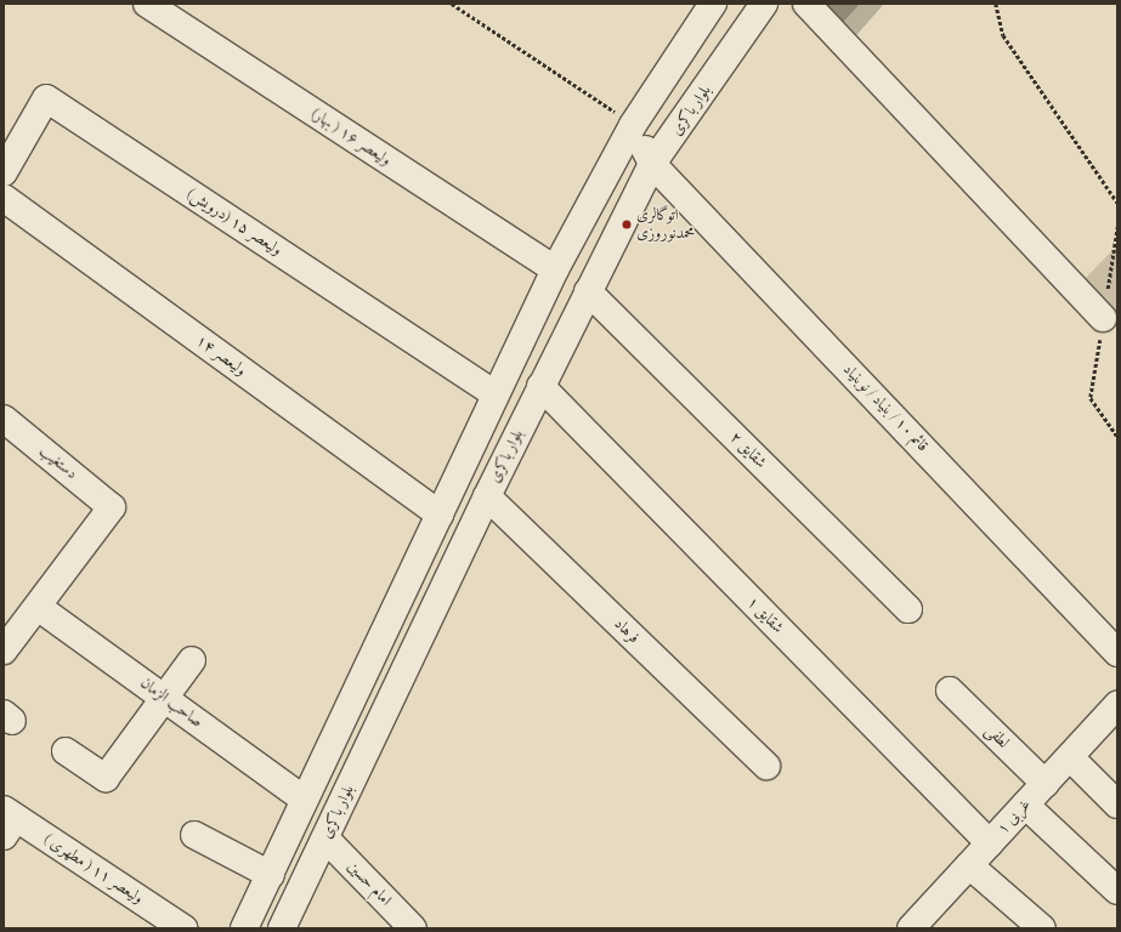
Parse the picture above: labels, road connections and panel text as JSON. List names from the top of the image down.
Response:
{
  "streets": {
    "street": [
      "بلوار باکری",
      "ولیعصر ۱۶ ( بهار)",
      "ولیعصر ۱۵ (درویش)",
      "ولیعصر ۱۴",
      "قائم ۱۰ / بنیاد / نوبنیاد",
      "شقایق ۲",
      "دستغیب",
      "شقایق ۱",
      "فرهاد",
      "صاحب الزمان",
      "لطفی",
      "۱ غربی",
      "ولیعصر ۱۱ ( مطهری )",
      "امام حسین"
    ]
  },
  "crossings": [
    ["بلوار باکری", "قائم ۱۰ / بنیاد / نوبنیاد"],
    ["بلوار باکری", "شقایق ۲"],
    ["بلوار باکری", "شقایق ۱"],
    ["بلوار باکری", "فرهاد"],
    ["بلوار باکری", "امام حسین"],
    ["دستغیب", "صاحب الزمان"],
    ["شقایق ۱", "۱ غربی"],
    ["لطفی", "۱ غربی"]
  ],
  "places": ["اتوگالری محمدنوروزی"]
}
